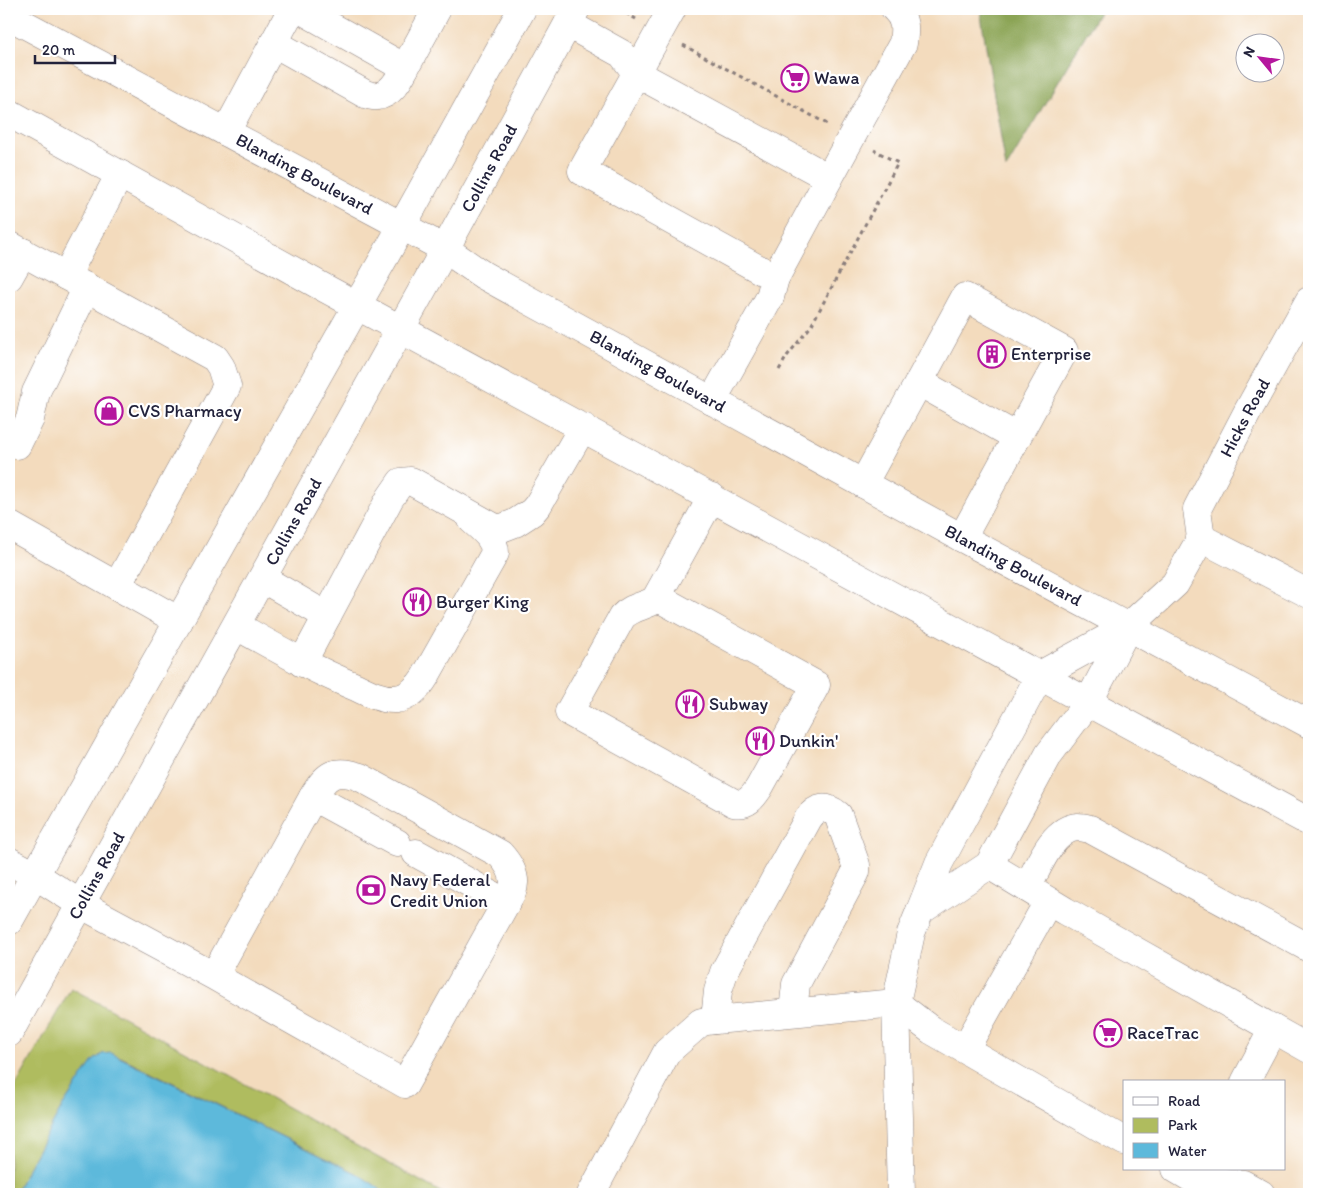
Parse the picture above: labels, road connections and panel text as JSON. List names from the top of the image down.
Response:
{
  "streets": {
    "main road": ["Collins Road", "Blanding Boulevard", "Hicks Road"]
  },
  "crossings": [
    ["Collins Road", "Blanding Boulevard"]
  ],
  "places": {
    "supermarket": ["Wawa", "RaceTrac"],
    "building": ["Enterprise"],
    "shop": ["CVS Pharmacy"],
    "restaurant": ["Burger King", "Subway", "Dunkin'"],
    "bank": ["Navy Federal Credit Union"]
  },
  "legend": ["Road", "Park", "Water"],
  "scale_bar": "20 m",
  "north": "top left"
}
